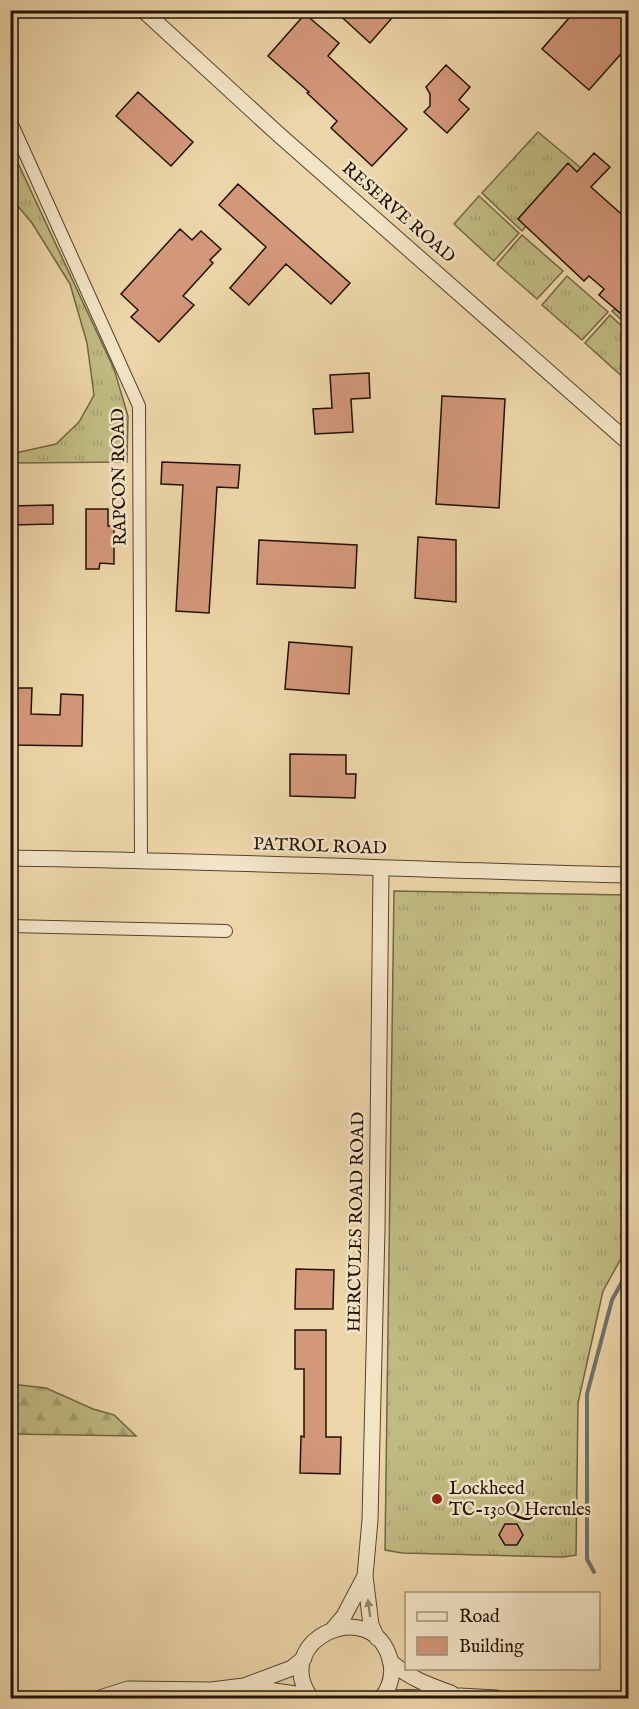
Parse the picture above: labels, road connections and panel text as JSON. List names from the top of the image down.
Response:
{
  "streets": {
    "street": [
      "RESERVE ROAD",
      "RAPCON ROAD",
      "PATROL ROAD",
      "HERCULES ROAD ROAD"
    ]
  },
  "crossings": [
    ["RAPCON ROAD", "PATROL ROAD"],
    ["PATROL ROAD", "HERCULES ROAD ROAD"]
  ],
  "places": ["Lockheed TC-130Q Hercules"],
  "legend": ["Road", "Building"]
}
